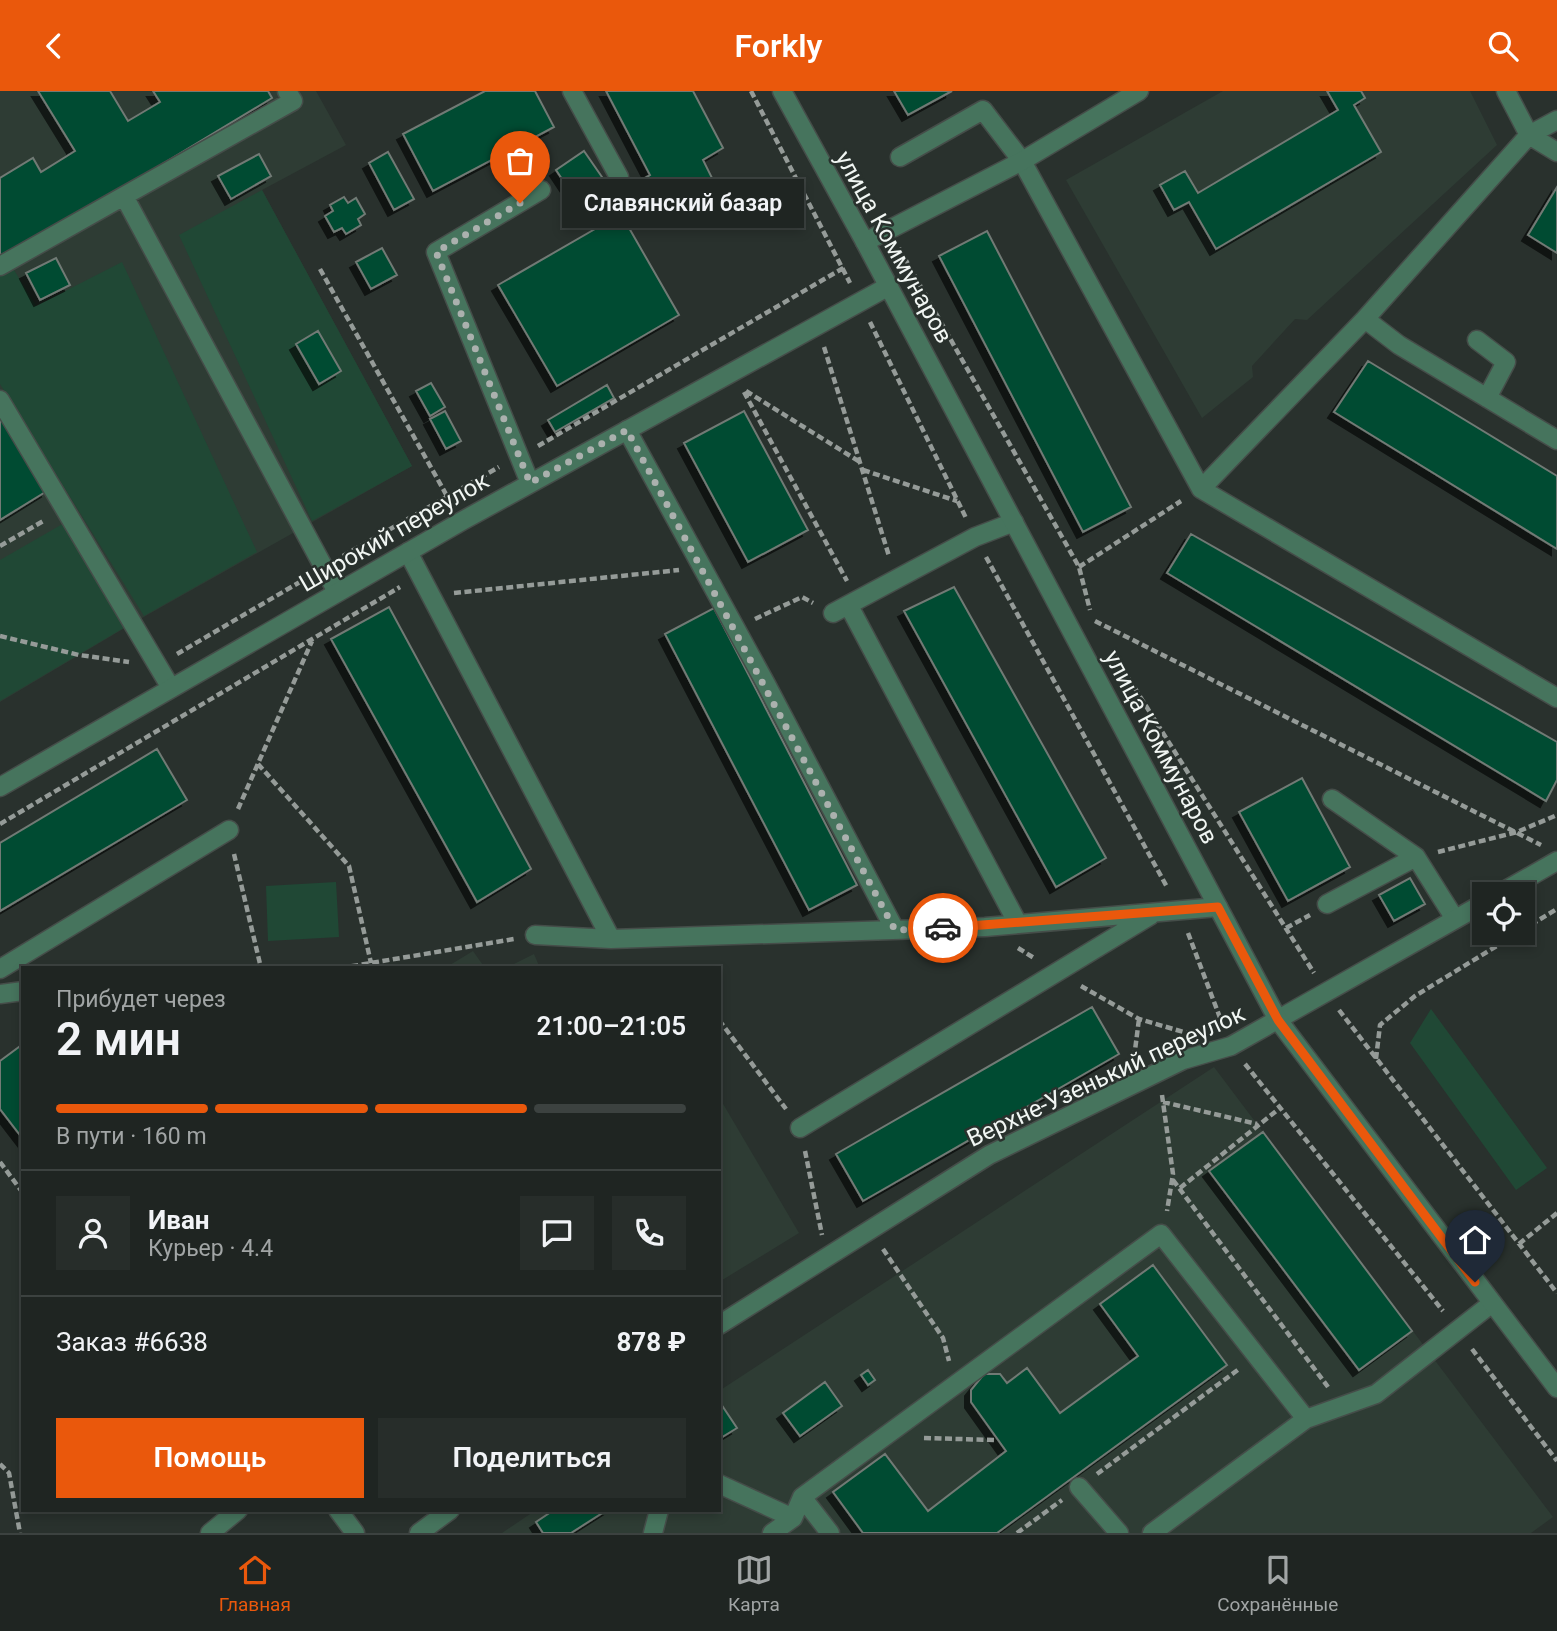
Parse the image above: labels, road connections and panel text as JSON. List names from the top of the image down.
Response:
{
  "streets": {
    "street": ["улица Коммунаров", "Широкий переулок", "Верхне-Узенький переулок"]
  },
  "crossings": [
    ["улица Коммунаров", "Широкий переулок"],
    ["улица Коммунаров", "Верхне-Узенький переулок"]
  ],
  "places": ["Славянский базар"],
  "page": {
    "header": "Forkly",
    "bubble": "Славянский базар",
    "heading": ["2 мин", "Прибудет через", "21:00–21:05"],
    "panel": [
      "Иван",
      "Курьер · 4.4",
      "Заказ #6638",
      "878 ₽"
    ],
    "bar": "В пути · 160 m",
    "buttons": ["Помощь", "Поделиться"],
    "tabs": ["Главная", "Карта", "Сохранённые"]
  }
}
